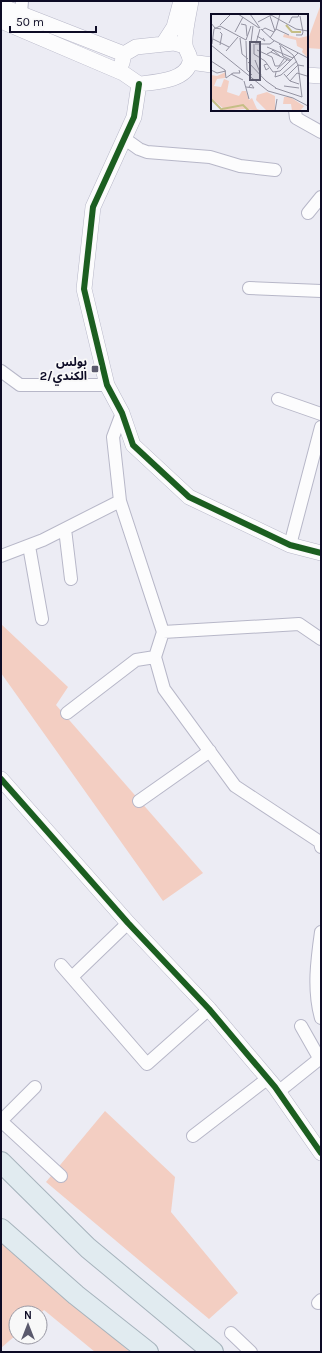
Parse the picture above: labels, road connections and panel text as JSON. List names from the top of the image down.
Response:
{
  "places": {
    "transit": ["بولس 2/الكندي"]
  },
  "scale_bar": "50 m",
  "north": "top"
}
